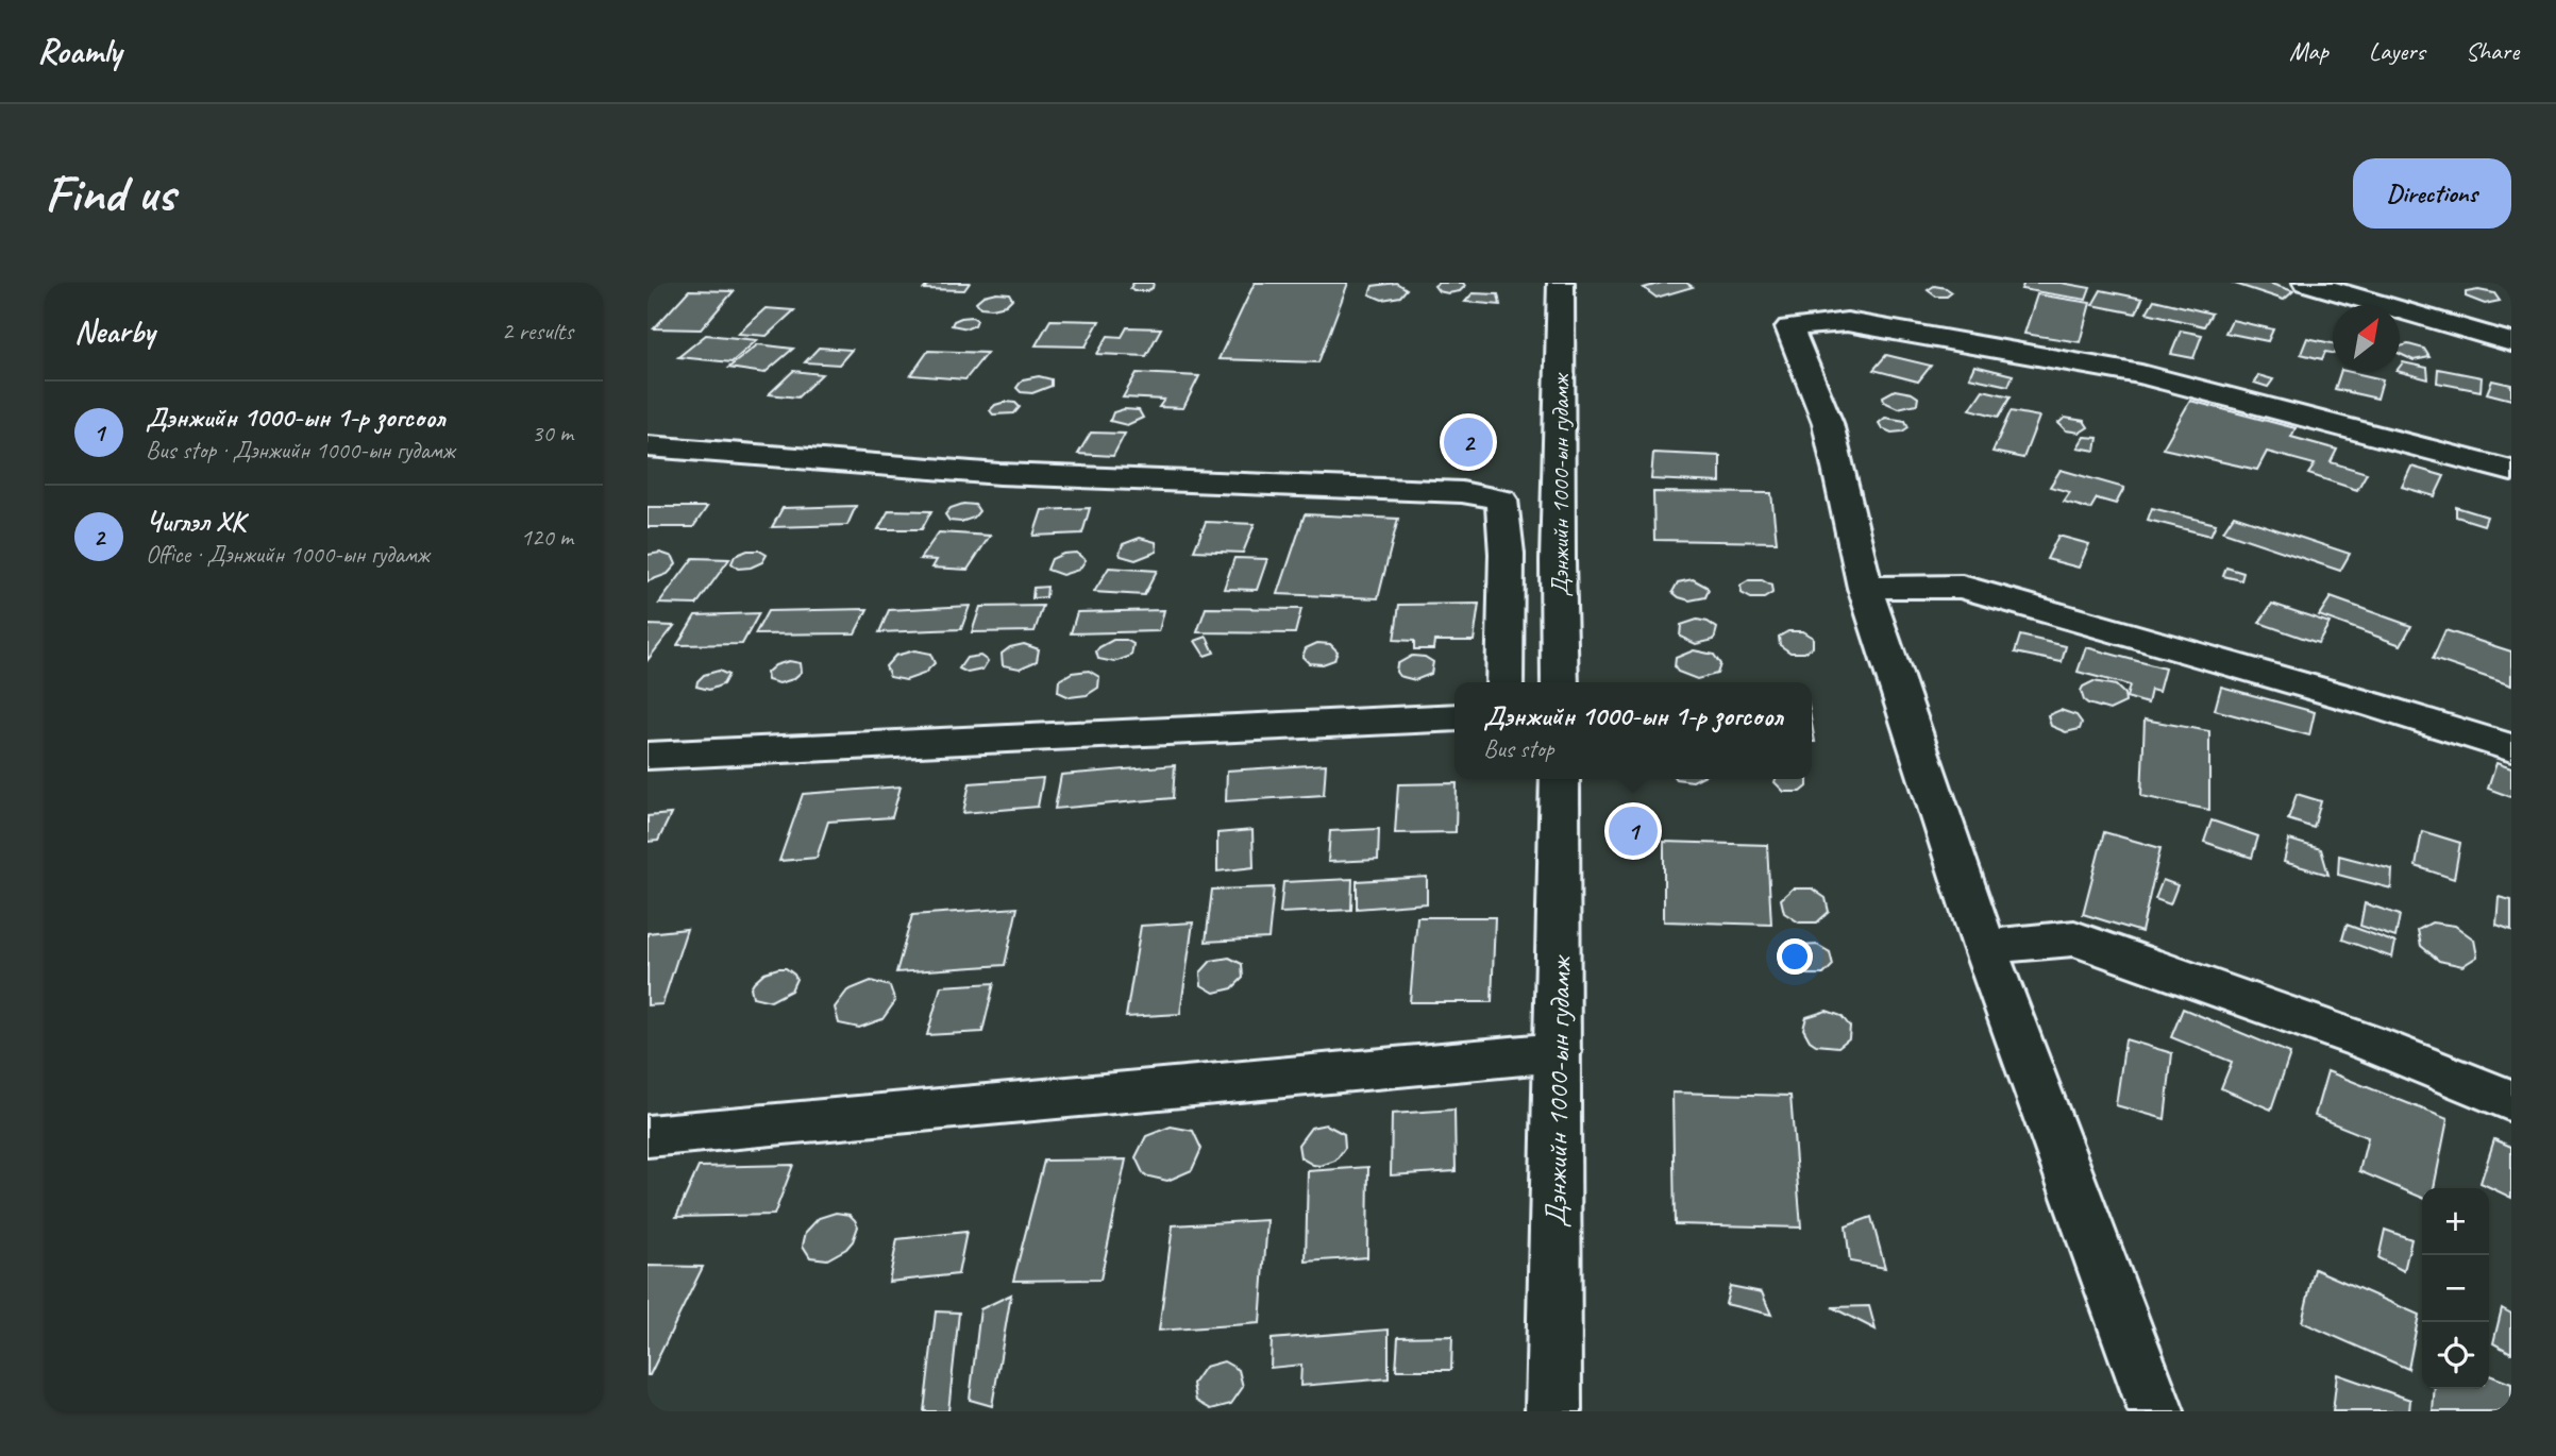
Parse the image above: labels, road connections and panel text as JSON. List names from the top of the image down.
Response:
{
  "streets": {
    "street": ["Дэнжийн 1000-ын гудамж"]
  },
  "north": "top right",
  "page": {
    "header": "Roamly",
    "nav": ["Map", "Layers", "Share"],
    "buttons": "Directions",
    "title": "Find us",
    "heading": ["Nearby", "2 results"],
    "list": [
      {
        "mark": "1",
        "name": "Дэнжийн 1000-ын 1-р зогсоол",
        "note": "Bus stop · Дэнжийн 1000-ын гудамж",
        "value": "30 m"
      },
      {
        "mark": "2",
        "name": "Чиглэл ХК",
        "note": "Office · Дэнжийн 1000-ын гудамж",
        "value": "120 m"
      }
    ],
    "pins": ["2", "1"],
    "popup": ["Дэнжийн 1000-ын 1-р зогсоол", "Bus stop"],
    "map_buttons": ["+", "−"]
  }
}
